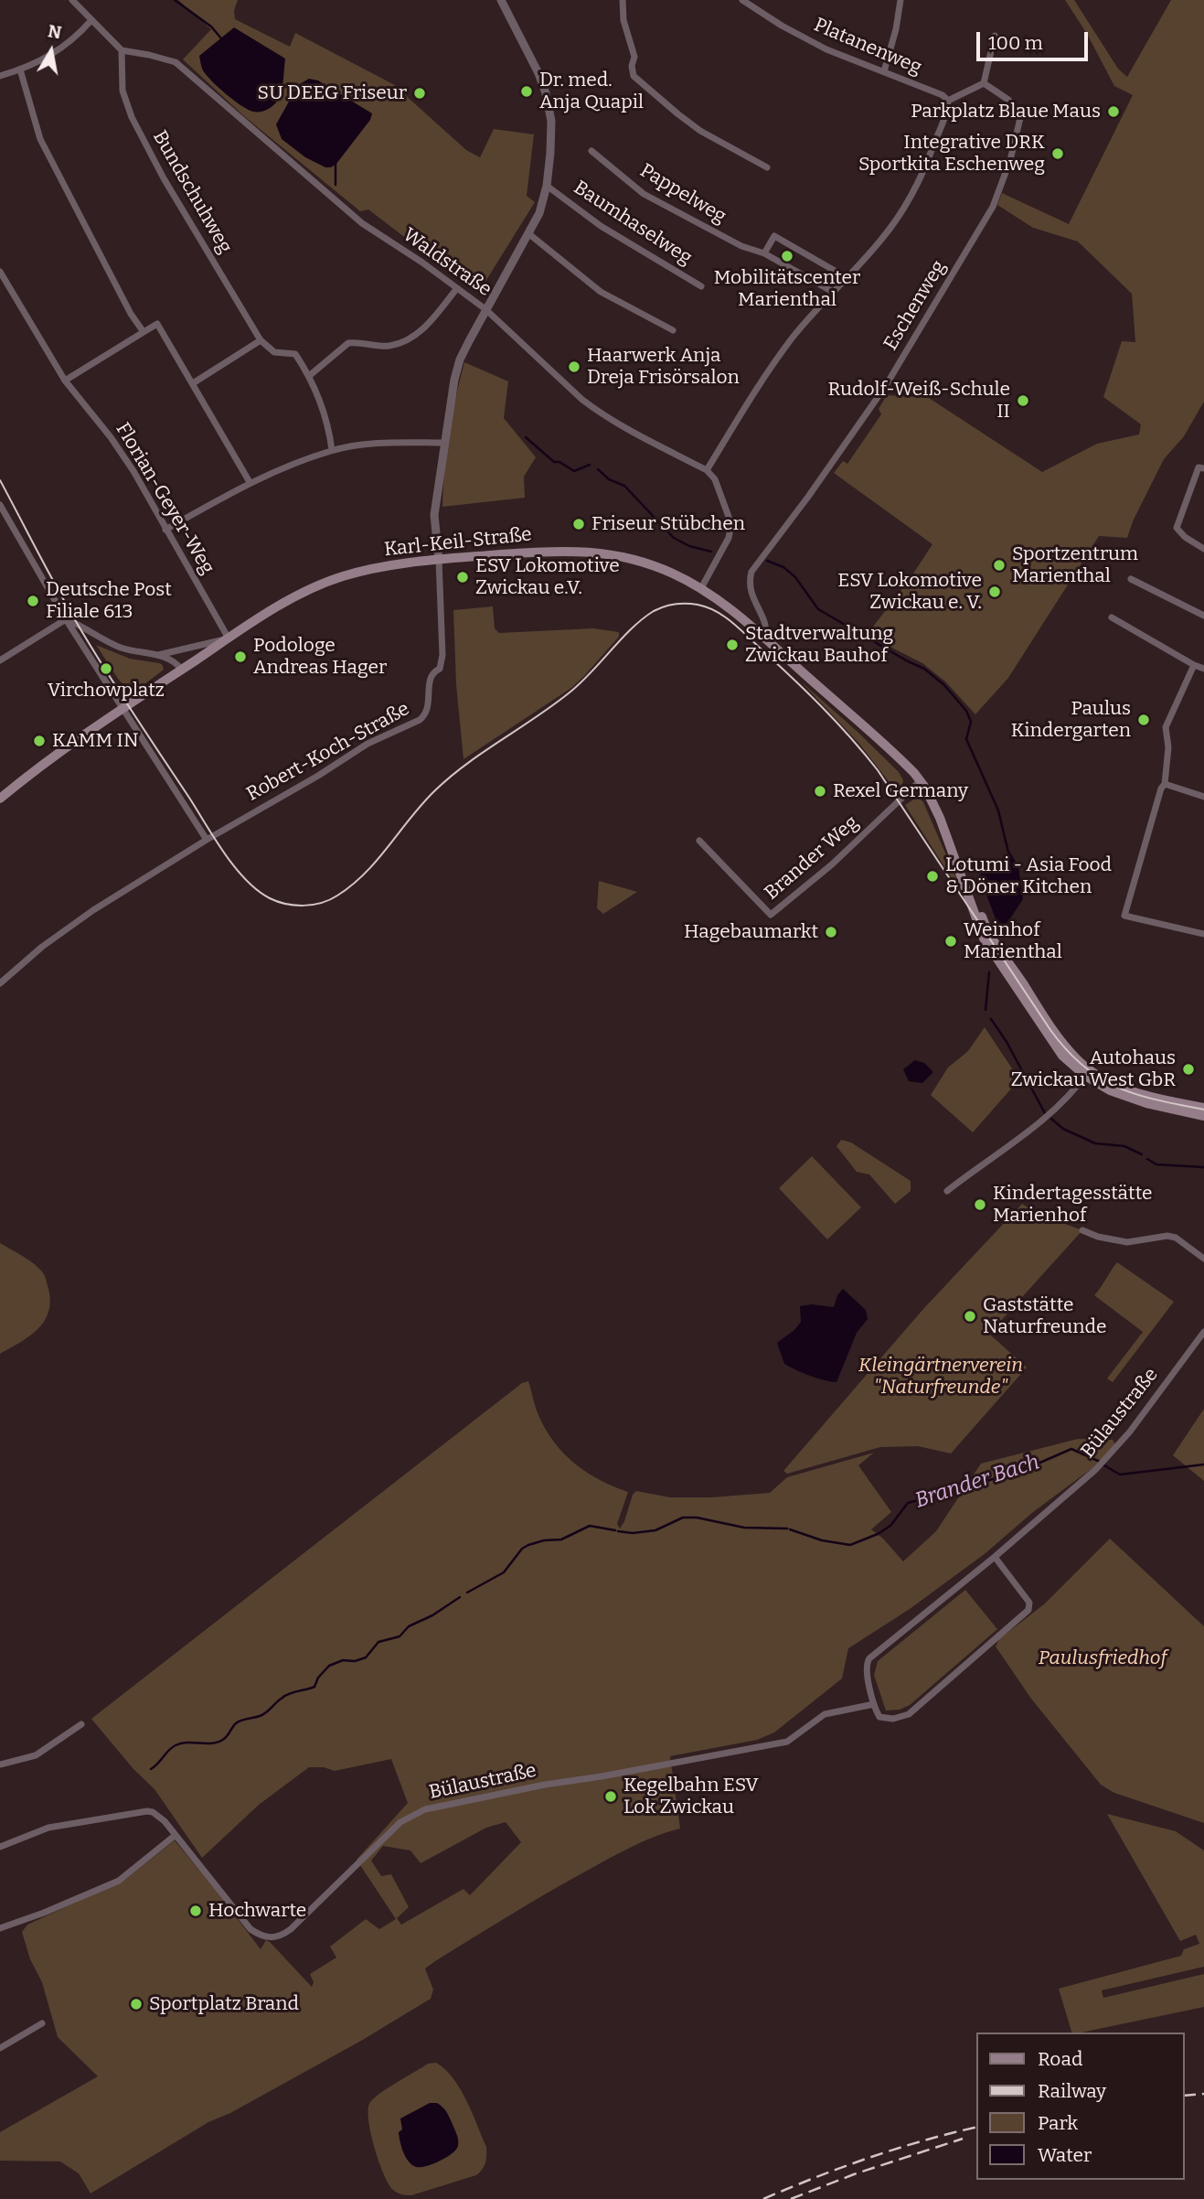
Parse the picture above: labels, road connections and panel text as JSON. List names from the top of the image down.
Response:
{
  "streets": {
    "main road": ["Karl-Keil-Straße"],
    "street": [
      "Platanenweg",
      "Bundschuhweg",
      "Pappelweg",
      "Baumhaselweg",
      "Waldstraße",
      "Eschenweg",
      "Florian-Geyer-Weg",
      "Robert-Koch-Straße",
      "Brander Weg",
      "Bülaustraße"
    ]
  },
  "crossings": [
    ["Bundschuhweg", "Waldstraße"],
    ["Eschenweg", "Karl-Keil-Straße"],
    ["Florian-Geyer-Weg", "Karl-Keil-Straße"],
    ["Karl-Keil-Straße", "Robert-Koch-Straße"],
    ["Karl-Keil-Straße", "Brander Weg"]
  ],
  "water": ["Brander Bach"],
  "parks": ["Kleingärtnerverein \"Naturfreunde\"", "Paulusfriedhof"],
  "places": [
    "Dr. med. Anja Quapil",
    "SU DEEG Friseur",
    "Parkplatz Blaue Maus",
    "Integrative DRK Sportkita Eschenweg",
    "Mobilitätscenter Marienthal",
    "Haarwerk Anja Dreja Frisörsalon",
    "Rudolf-Weiß-Schule II",
    "Friseur Stübchen",
    "Sportzentrum Marienthal",
    "ESV Lokomotive Zwickau e.V.",
    "ESV Lokomotive Zwickau e. V.",
    "Deutsche Post Filiale 613",
    "Stadtverwaltung Zwickau Bauhof",
    "Podologe Andreas Hager",
    "Virchowplatz",
    "Paulus Kindergarten",
    "KAMM IN",
    "Rexel Germany",
    "Lotumi - Asia Food & Döner Kitchen",
    "Hagebaumarkt",
    "Weinhof Marienthal",
    "Autohaus Zwickau West GbR",
    "Kindertagesstätte Marienhof",
    "Gaststätte Naturfreunde",
    "Kegelbahn ESV Lok Zwickau",
    "Hochwarte",
    "Sportplatz Brand"
  ],
  "legend": [
    "Road",
    "Railway",
    "Park",
    "Water"
  ],
  "scale_bar": "100 m",
  "north": "top"
}
